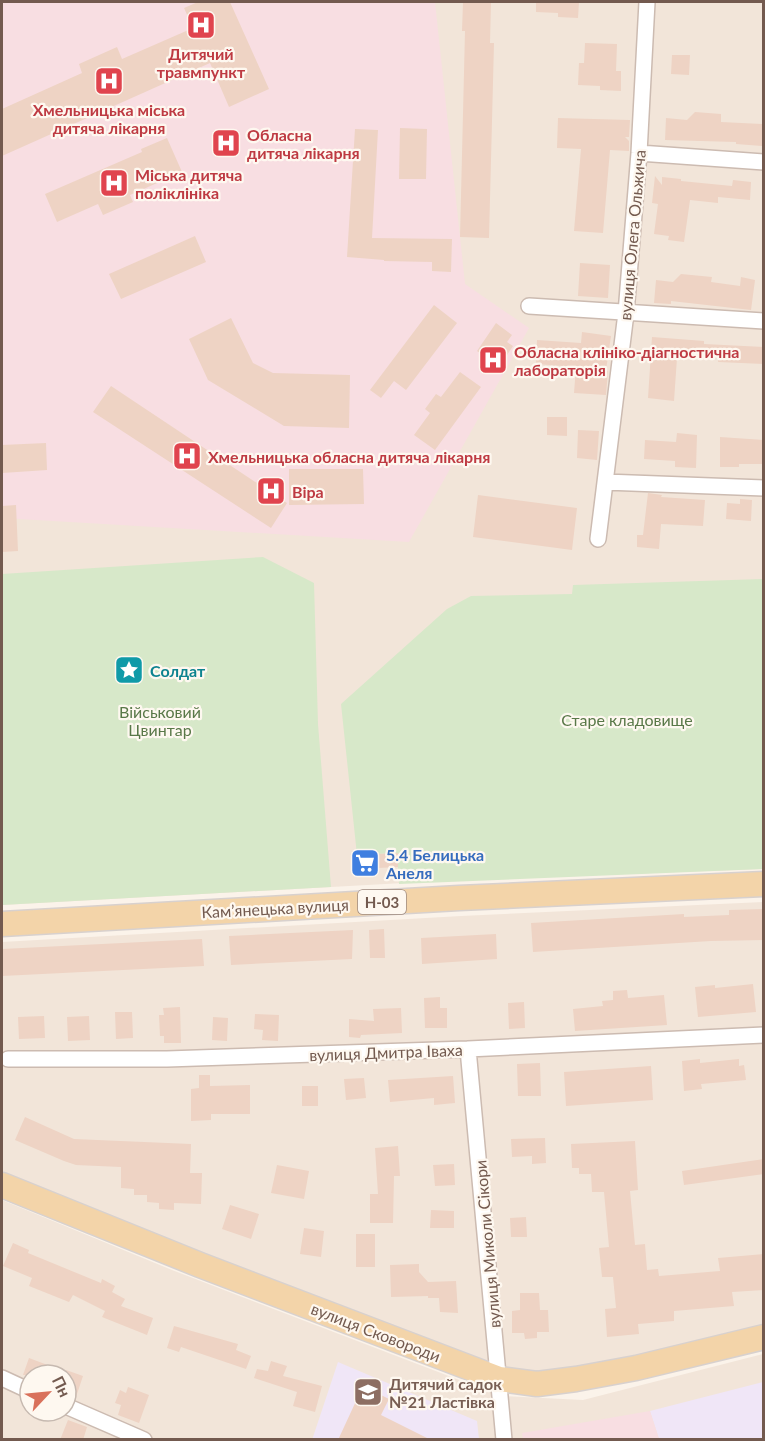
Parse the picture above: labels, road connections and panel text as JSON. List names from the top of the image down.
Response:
{
  "streets": {
    "main road": ["Н-03", "Камʼянецька вулиця", "вулиця Сковороди"],
    "street": ["вулиця Олега Ольжича", "вулиця Дмитра Іваха", "вулиця Миколи Сікори"]
  },
  "crossings": [
    ["вулиця Дмитра Іваха", "вулиця Миколи Сікори"],
    ["вулиця Миколи Сікори", "вулиця Сковороди"]
  ],
  "parks": ["Військовий Цвинтар", "Старе кладовище"],
  "places": {
    "hospital": [
      "Дитячий травмпункт",
      "Хмельницька міська дитяча лікарня",
      "Обласна дитяча лікарня",
      "Міська дитяча поліклініка",
      "Обласна клініко-діагностична лабораторія",
      "Хмельницька обласна дитяча лікарня",
      "Віра"
    ],
    "place": ["Солдат"],
    "supermarket": ["5.4 Белицька Анеля"],
    "school or university": ["Дитячий садок №21 Ластівка"]
  },
  "north": "top right"
}
